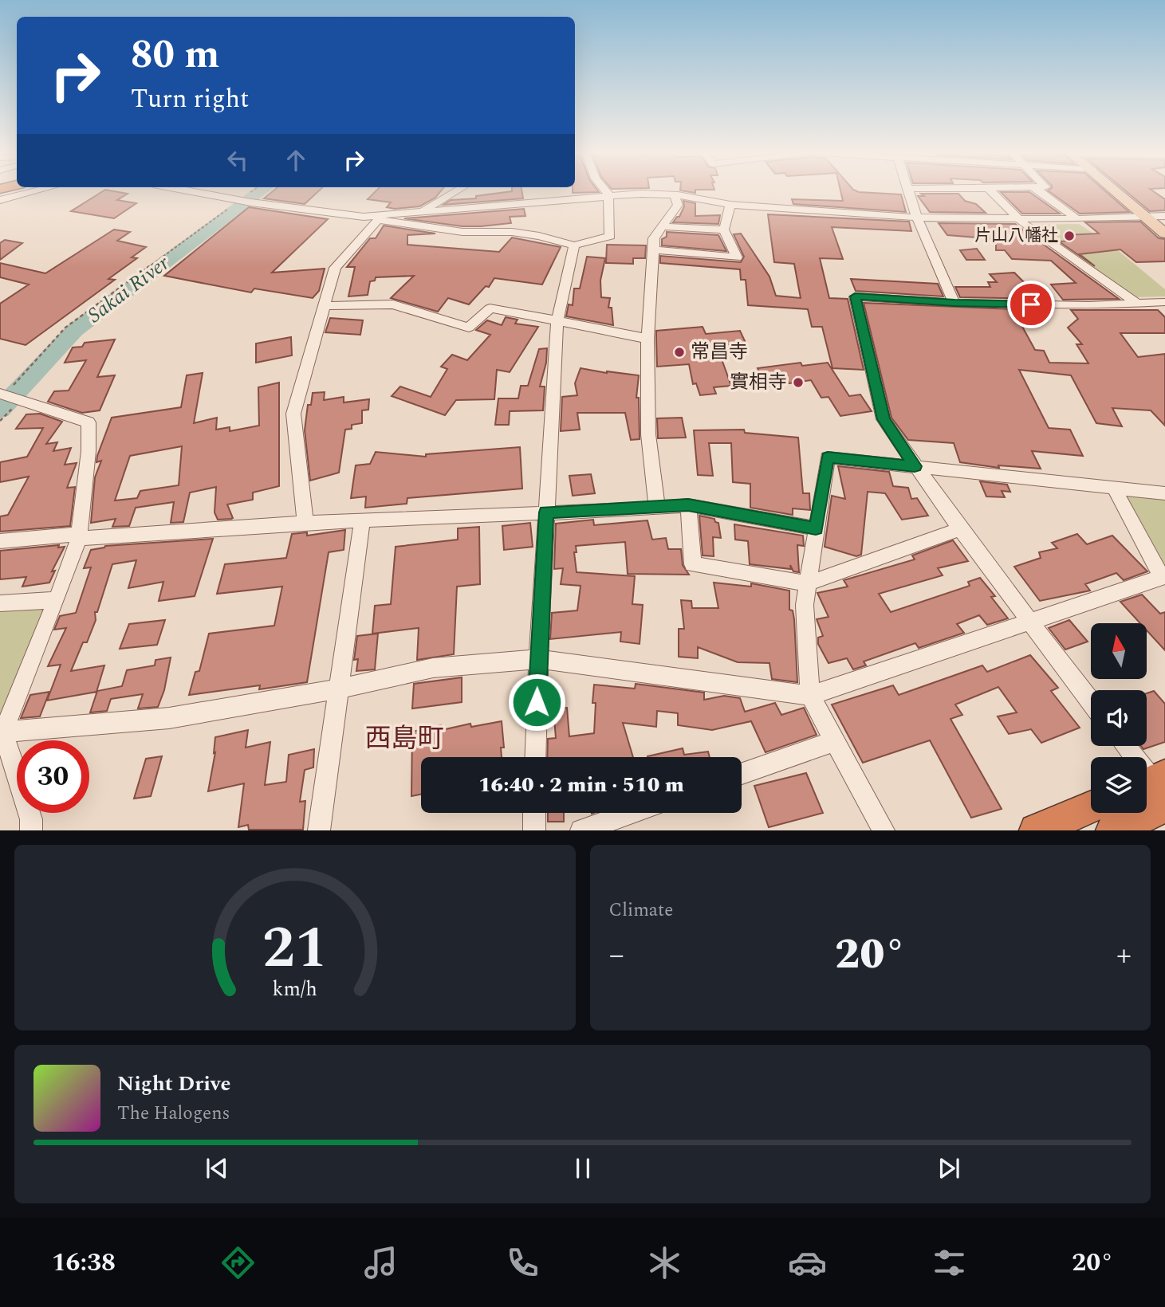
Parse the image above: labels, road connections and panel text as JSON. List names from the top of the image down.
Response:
{
  "districts": ["西島町"],
  "water": ["Sakai River"],
  "places": ["片山八幡社", "常昌寺", "實相寺"],
  "north": "top",
  "page": {
    "turn": ["80 m", "Turn right"],
    "limit": "30",
    "trip": "16:40 · 2 min · 510 m",
    "tile": "Climate",
    "heat": ["−", "20°", "+"],
    "song": ["Night Drive", "The Halogens"],
    "tabs": ["16:38", "20°"],
    "gauge": ["21", "km/h"]
  }
}
